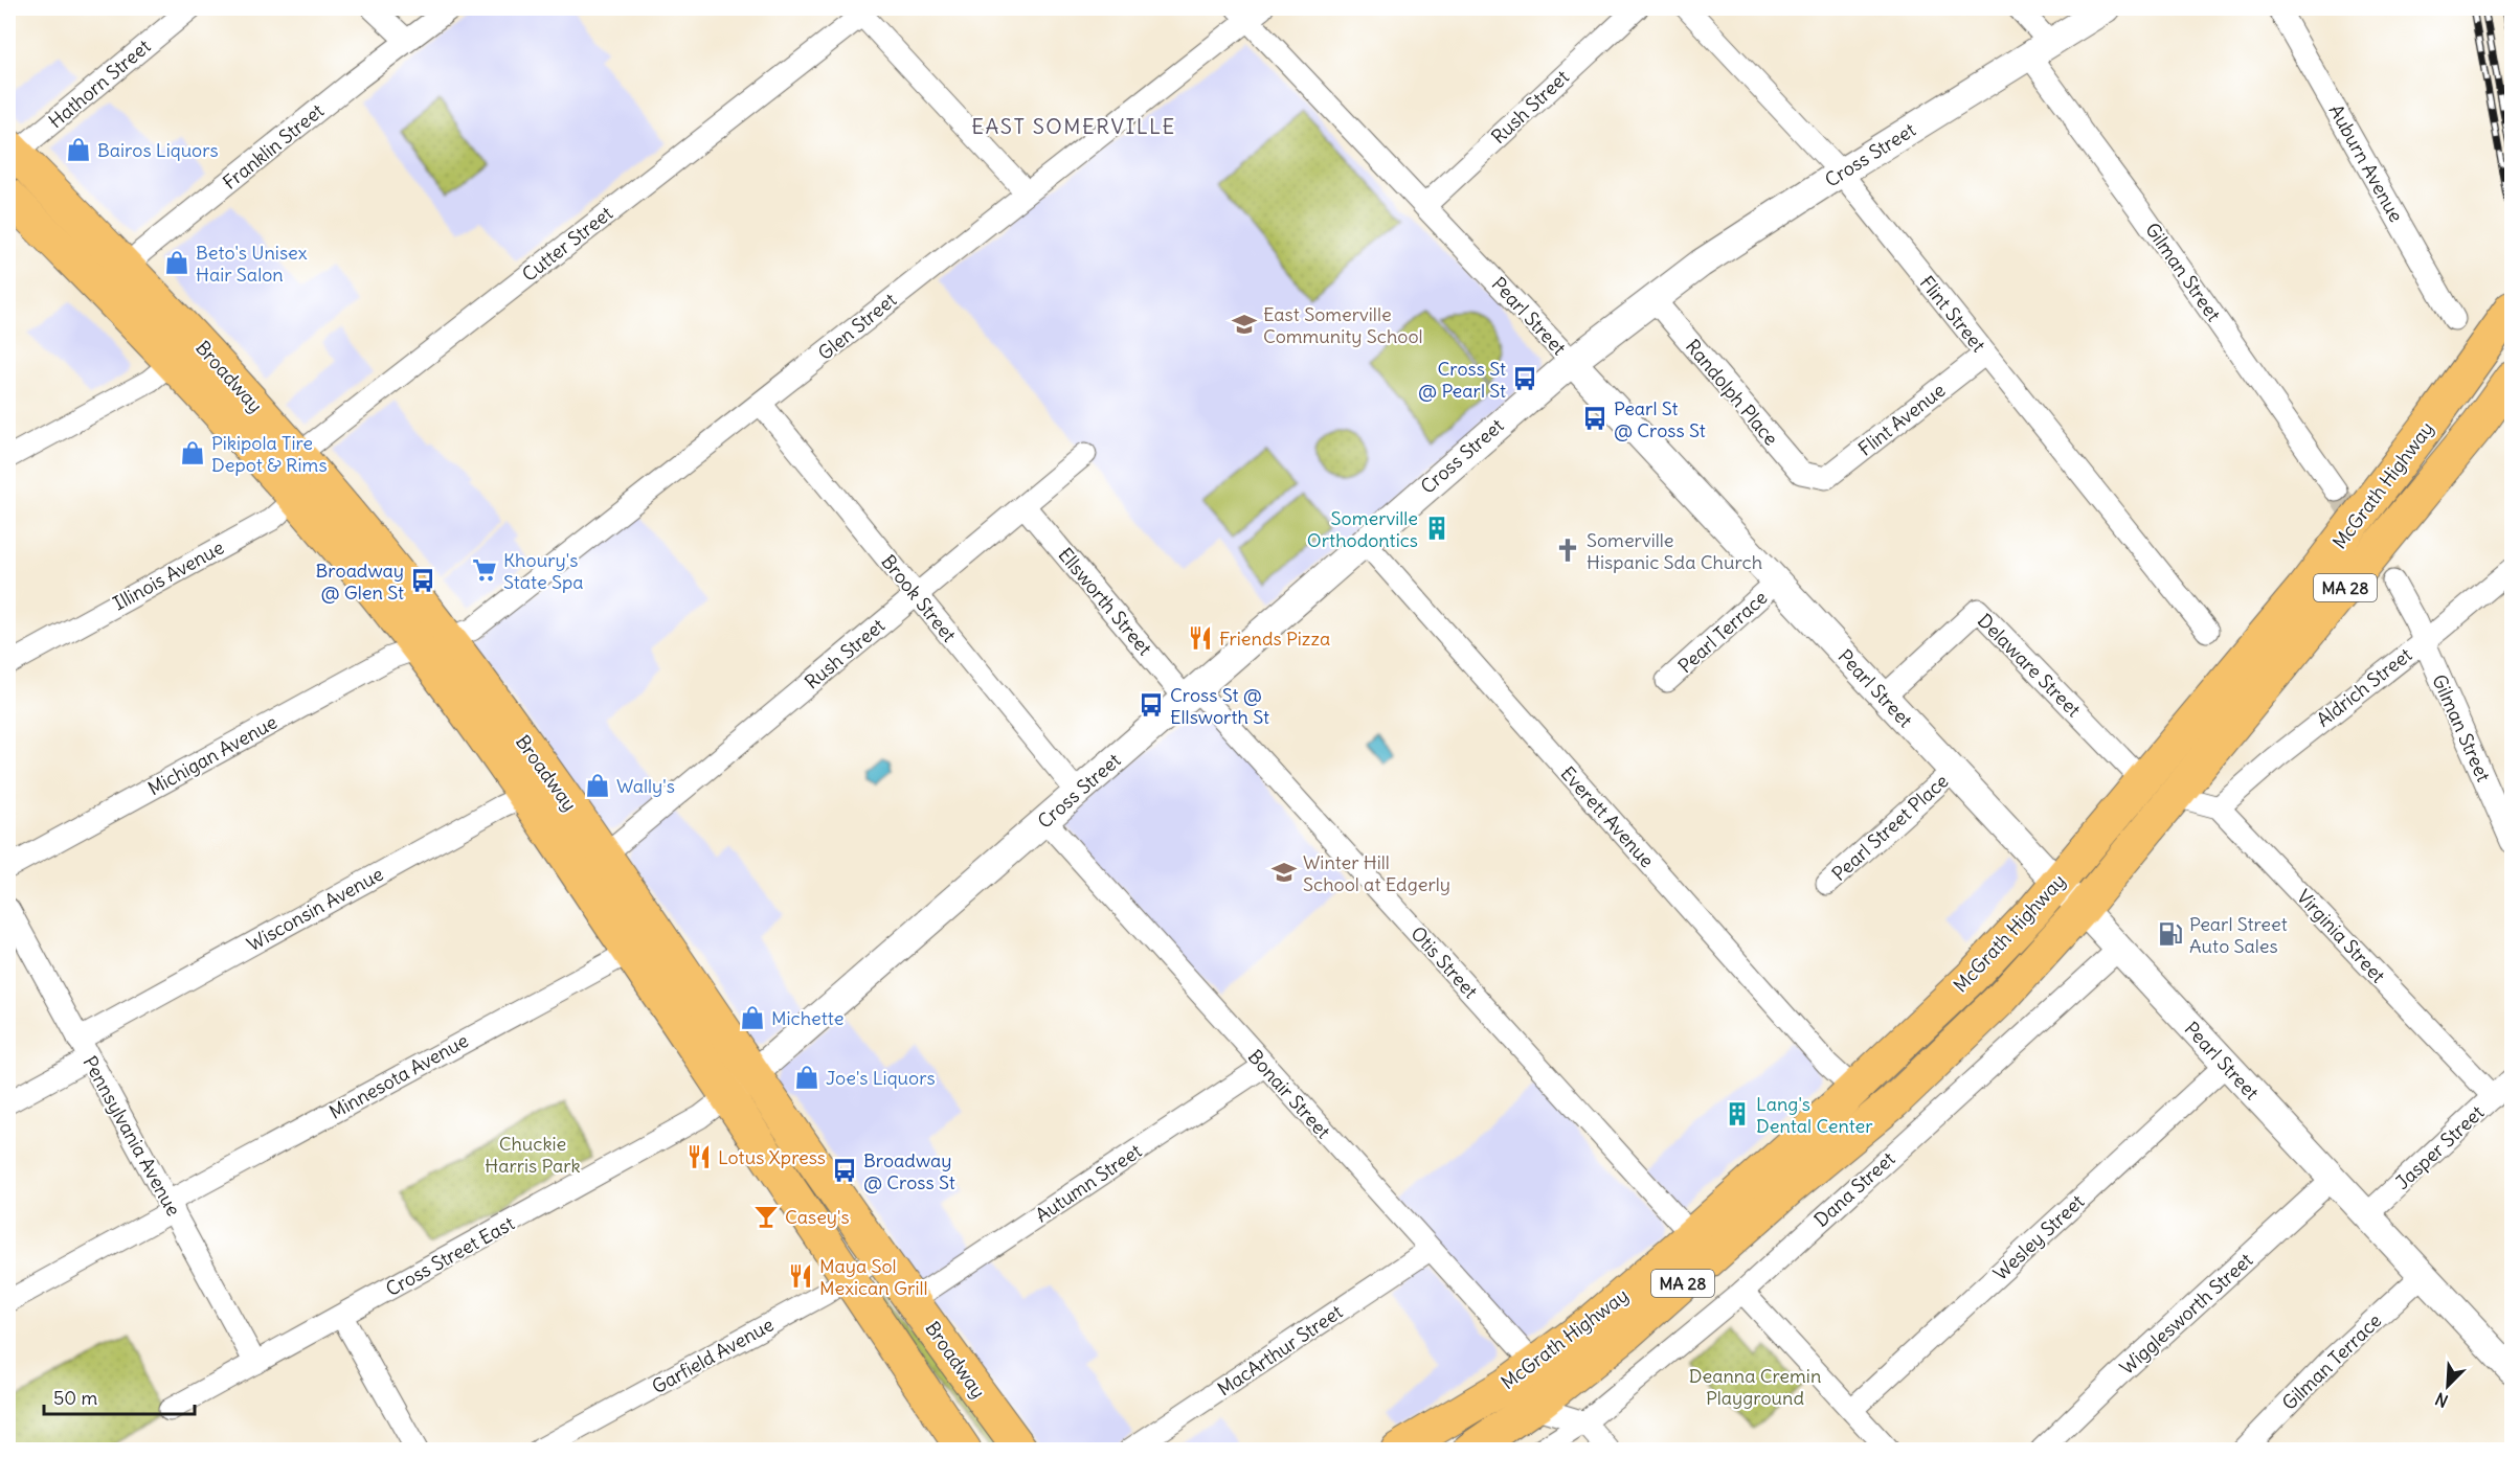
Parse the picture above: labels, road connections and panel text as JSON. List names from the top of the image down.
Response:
{
  "streets": {
    "main road": ["Broadway", "McGrath Highway", "MA 28"],
    "street": [
      "Hathorn Street",
      "Rush Street",
      "Franklin Street",
      "Cross Street",
      "Auburn Avenue",
      "Cutter Street",
      "Gilman Street",
      "Flint Street",
      "Pearl Street",
      "Glen Street",
      "Randolph Place",
      "Flint Avenue",
      "Illinois Avenue",
      "Brook Street",
      "Ellsworth Street",
      "Pearl Terrace",
      "Delaware Street",
      "Aldrich Street",
      "Michigan Avenue",
      "Everett Avenue",
      "Pearl Street Place",
      "Wisconsin Avenue",
      "Virginia Street",
      "Otis Street",
      "Minnesota Avenue",
      "Bonair Street",
      "Pennsylvania Avenue",
      "Jasper Street",
      "Autumn Street",
      "Dana Street",
      "Wesley Street",
      "Cross Street East",
      "Wigglesworth Street",
      "MacArthur Street",
      "Garfield Avenue",
      "Gilman Terrace"
    ]
  },
  "crossings": [
    ["Hathorn Street", "Broadway"],
    ["Rush Street", "Pearl Street"],
    ["Rush Street", "Broadway"],
    ["Rush Street", "Brook Street"],
    ["Rush Street", "Ellsworth Street"],
    ["Franklin Street", "Broadway"],
    ["Cross Street", "Gilman Street"],
    ["Cross Street", "Flint Street"],
    ["Cross Street", "Pearl Street"],
    ["Cross Street", "Broadway"],
    ["Cross Street", "Randolph Place"],
    ["Cross Street", "Brook Street"],
    ["Cross Street", "Ellsworth Street"],
    ["Cross Street", "Everett Avenue"],
    ["Cross Street", "Otis Street"],
    ["Cross Street", "Bonair Street"],
    ["Cross Street", "Cross Street East"],
    ["Cutter Street", "Broadway"],
    ["Cutter Street", "Illinois Avenue"],
    ["Gilman Street", "Aldrich Street"],
    ["Flint Street", "Flint Avenue"],
    ["Pearl Street", "Glen Street"],
    ["Pearl Street", "McGrath Highway"],
    ["Pearl Street", "Pearl Terrace"],
    ["Pearl Street", "Delaware Street"],
    ["Pearl Street", "Pearl Street Place"],
    ["Pearl Street", "Jasper Street"],
    ["Pearl Street", "Dana Street"],
    ["Pearl Street", "Wesley Street"],
    ["Pearl Street", "Wigglesworth Street"],
    ["Pearl Street", "Gilman Terrace"],
    ["Glen Street", "Broadway"],
    ["Glen Street", "Brook Street"],
    ["Glen Street", "Michigan Avenue"],
    ["Broadway", "Illinois Avenue"],
    ["Broadway", "Michigan Avenue"],
    ["Broadway", "Wisconsin Avenue"],
    ["Broadway", "Minnesota Avenue"],
    ["Broadway", "Autumn Street"],
    ["Broadway", "Cross Street East"],
    ["Broadway", "Garfield Avenue"],
    ["Randolph Place", "Flint Avenue"],
    ["McGrath Highway", "Delaware Street"],
    ["McGrath Highway", "Everett Avenue"],
    ["McGrath Highway", "Otis Street"],
    ["McGrath Highway", "Bonair Street"],
    ["Ellsworth Street", "Otis Street"],
    ["Aldrich Street", "Virginia Street"],
    ["Wisconsin Avenue", "Pennsylvania Avenue"],
    ["Virginia Street", "Jasper Street"],
    ["Minnesota Avenue", "Pennsylvania Avenue"],
    ["Bonair Street", "Autumn Street"],
    ["Bonair Street", "MacArthur Street"],
    ["Pennsylvania Avenue", "Cross Street East"]
  ],
  "districts": ["EAST SOMERVILLE"],
  "parks": ["Chuckie Harris Park", "Deanna Cremin Playground"],
  "places": {
    "shop": [
      "Bairos Liquors",
      "Beto's Unisex Hair Salon",
      "Pikipola Tire Depot & Rims",
      "Wally's",
      "Michette",
      "Joe's Liquors"
    ],
    "school or university": ["East Somerville Community School", "Winter Hill School at Edgerly"],
    "bus stop": [
      "Cross St @ Pearl St",
      "Pearl St @ Cross St",
      "Broadway @ Glen St",
      "Cross St @ Ellsworth St",
      "Broadway @ Cross St"
    ],
    "building": ["Somerville Orthodontics", "Lang's Dental Center"],
    "church": ["Somerville Hispanic Sda Church"],
    "supermarket": ["Khoury's State Spa"],
    "restaurant": ["Friends Pizza", "Lotus Xpress", "Maya Sol Mexican Grill"],
    "fuel station": ["Pearl Street Auto Sales"],
    "bar": ["Casey's"]
  },
  "scale_bar": "50 m",
  "north": "bottom left"
}
